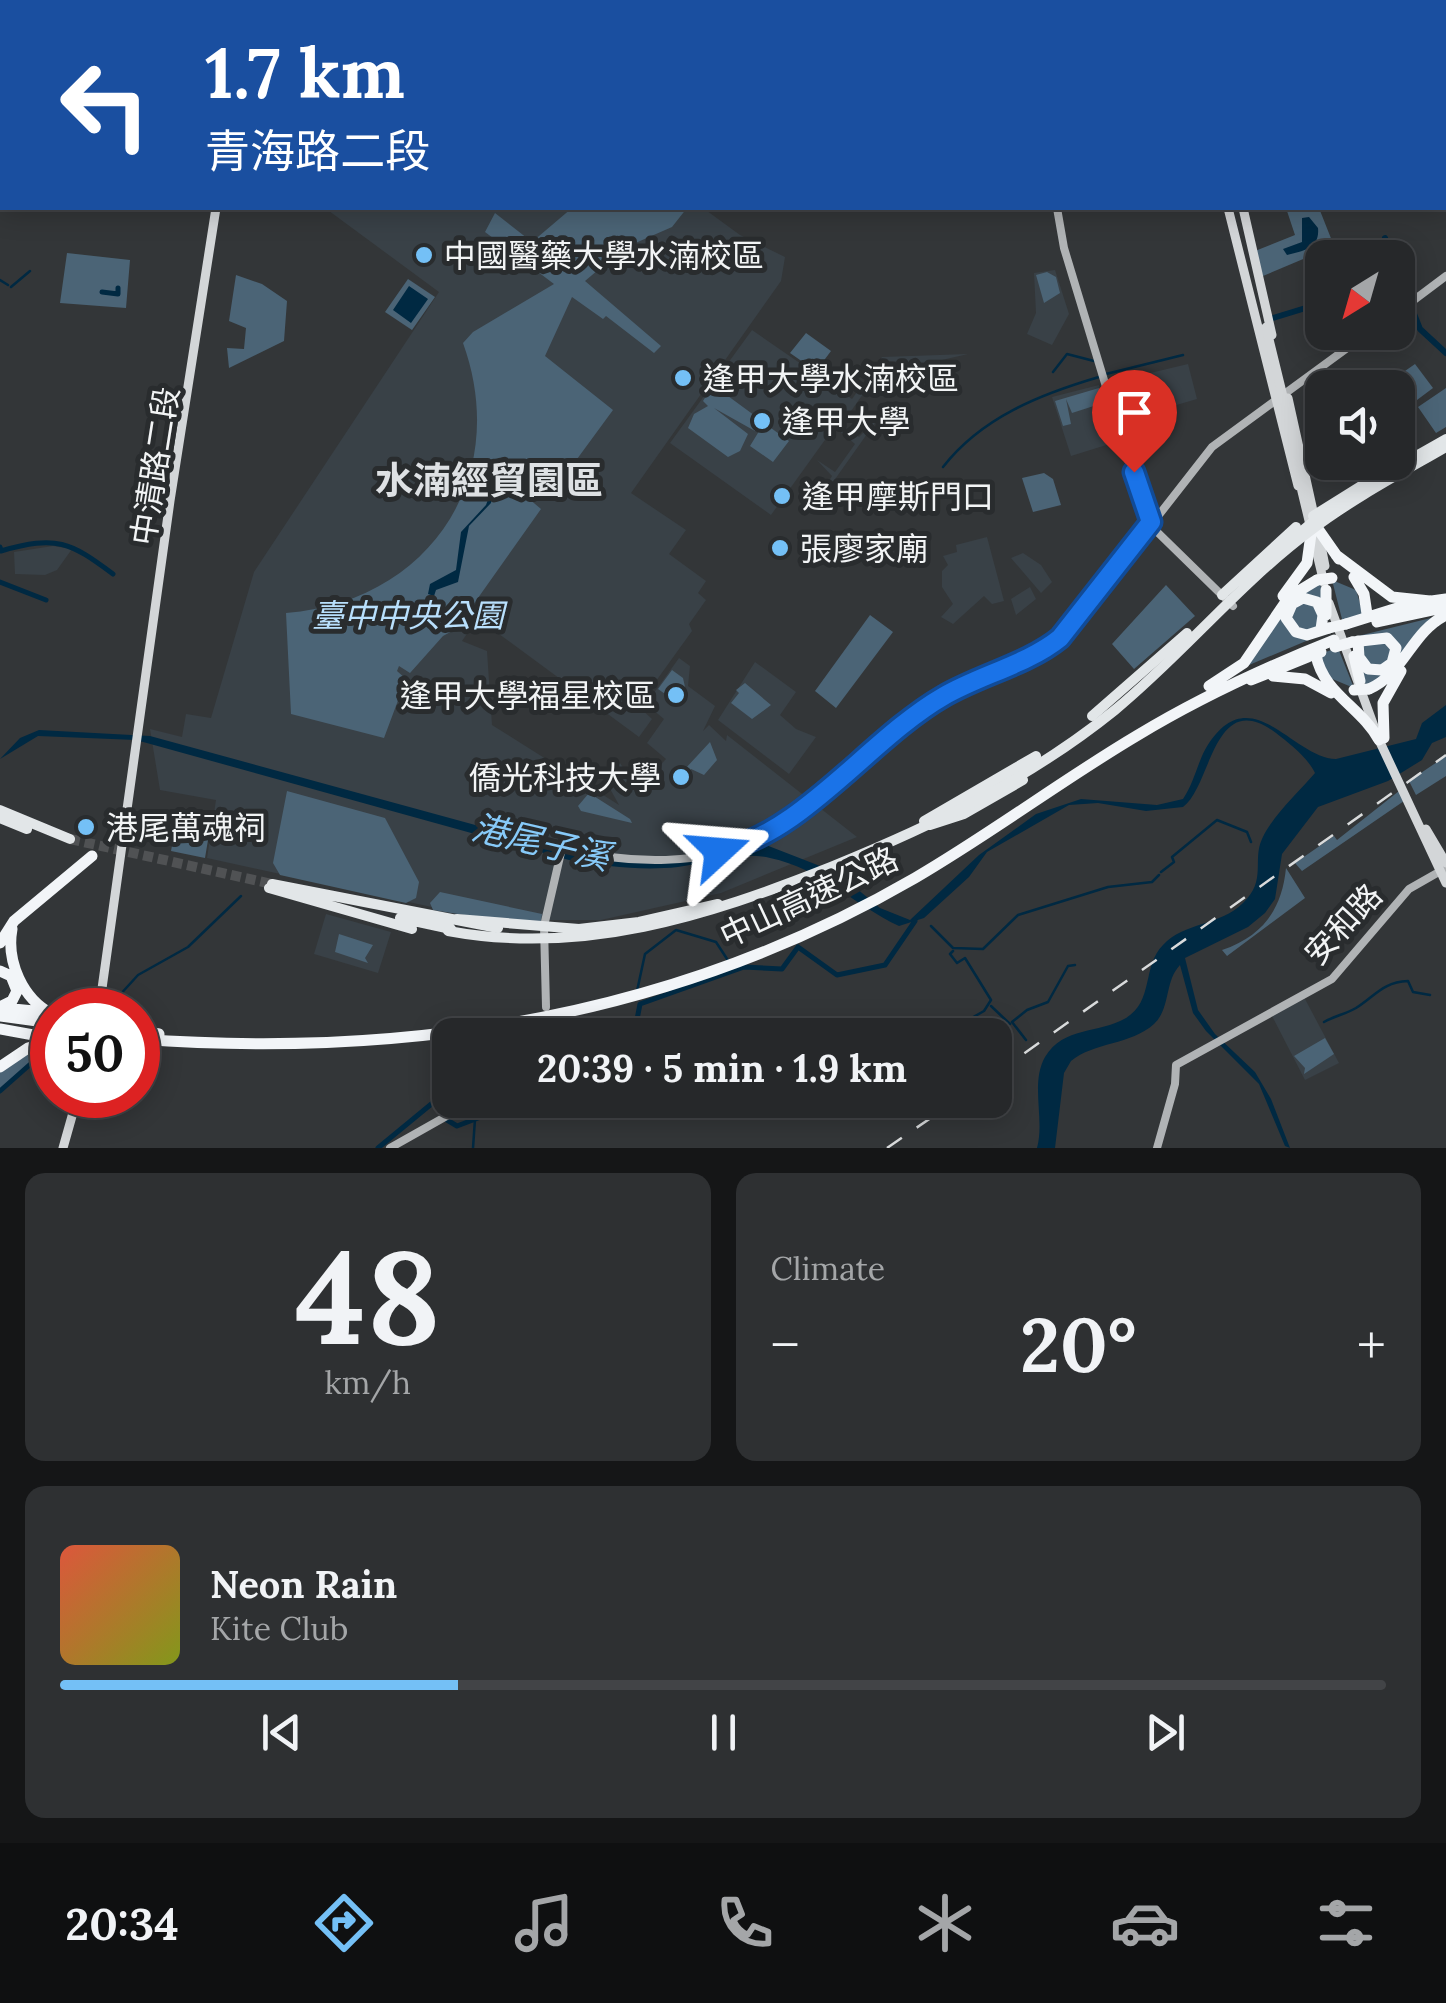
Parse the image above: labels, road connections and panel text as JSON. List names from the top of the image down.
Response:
{
  "streets": {
    "highway": ["中山高速公路"],
    "main road": ["中清路二段", "安和路"]
  },
  "districts": ["水湳經貿園區"],
  "water": ["港尾子溪"],
  "parks": ["臺中中央公園"],
  "places": [
    "中國醫藥大學水湳校區",
    "逢甲大學水湳校區",
    "逢甲大學",
    "逢甲摩斯門口",
    "張廖家廟",
    "逢甲大學福星校區",
    "僑光科技大學",
    "港尾萬魂祠"
  ],
  "north": "bottom left",
  "page": {
    "turn": ["1.7 km", "青海路二段"],
    "limit": "50",
    "trip": "20:39 · 5 min · 1.9 km",
    "tile": [
      ["48", "km/h"],
      "Climate"
    ],
    "heat": ["−", "20°", "+"],
    "song": ["Neon Rain", "Kite Club"],
    "tabs": "20:34"
  }
}
